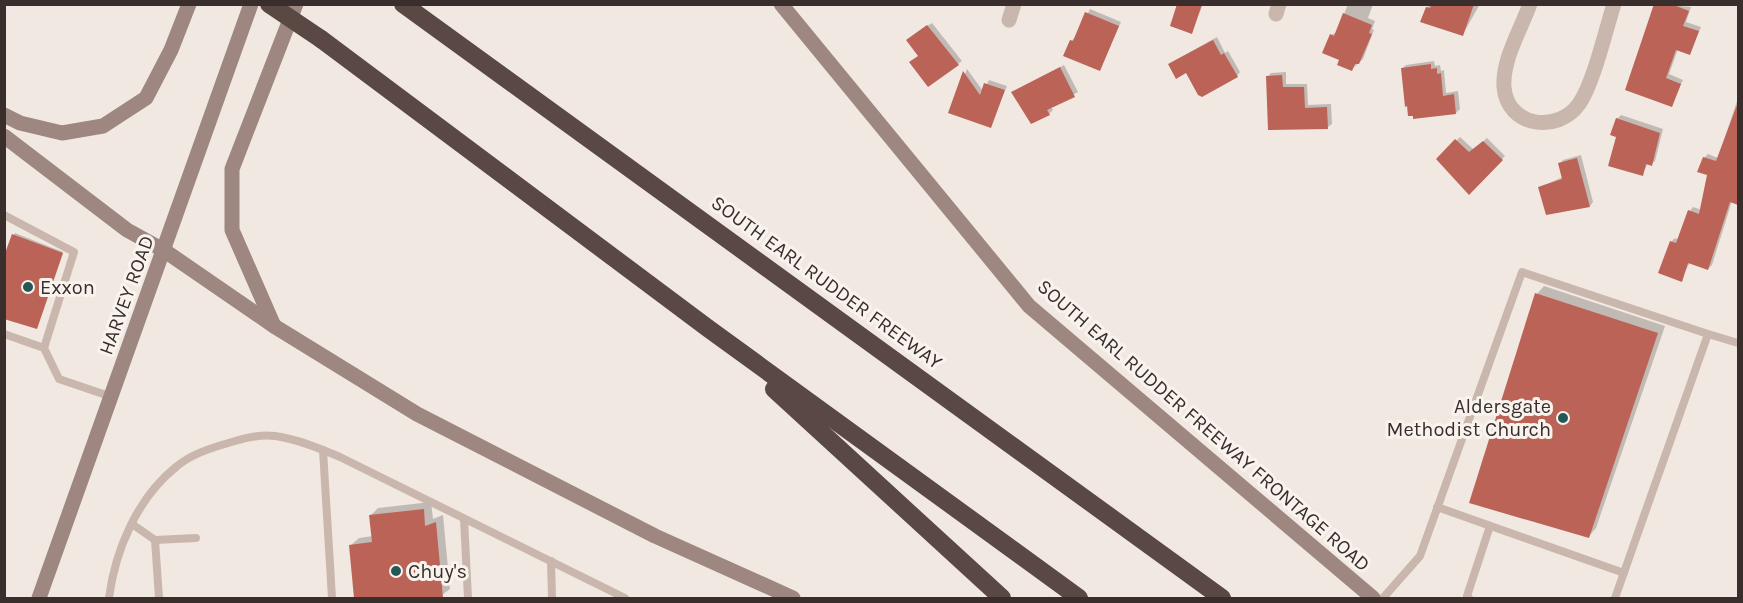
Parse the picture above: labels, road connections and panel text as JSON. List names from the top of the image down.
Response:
{
  "streets": {
    "highway": ["SOUTH EARL RUDDER FREEWAY"],
    "main road": ["HARVEY ROAD", "SOUTH EARL RUDDER FREEWAY FRONTAGE ROAD"]
  },
  "places": ["Exxon", "Aldersgate Methodist Church", "Chuy's"]
}
